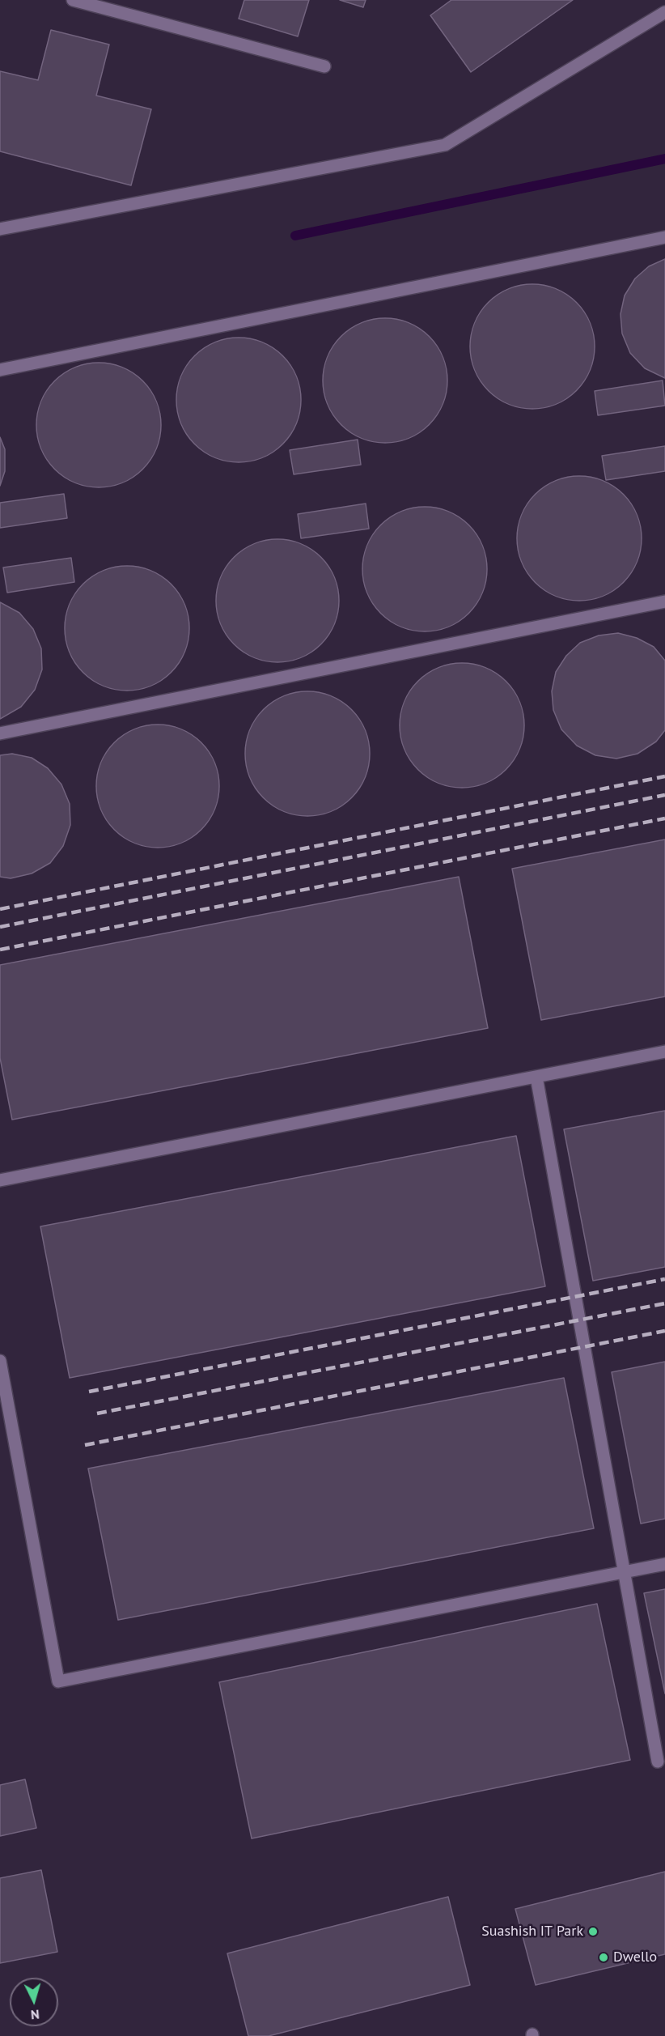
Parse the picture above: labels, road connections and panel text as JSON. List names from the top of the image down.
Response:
{
  "places": ["Suashish IT Park", "Dwello"],
  "north": "bottom"
}
